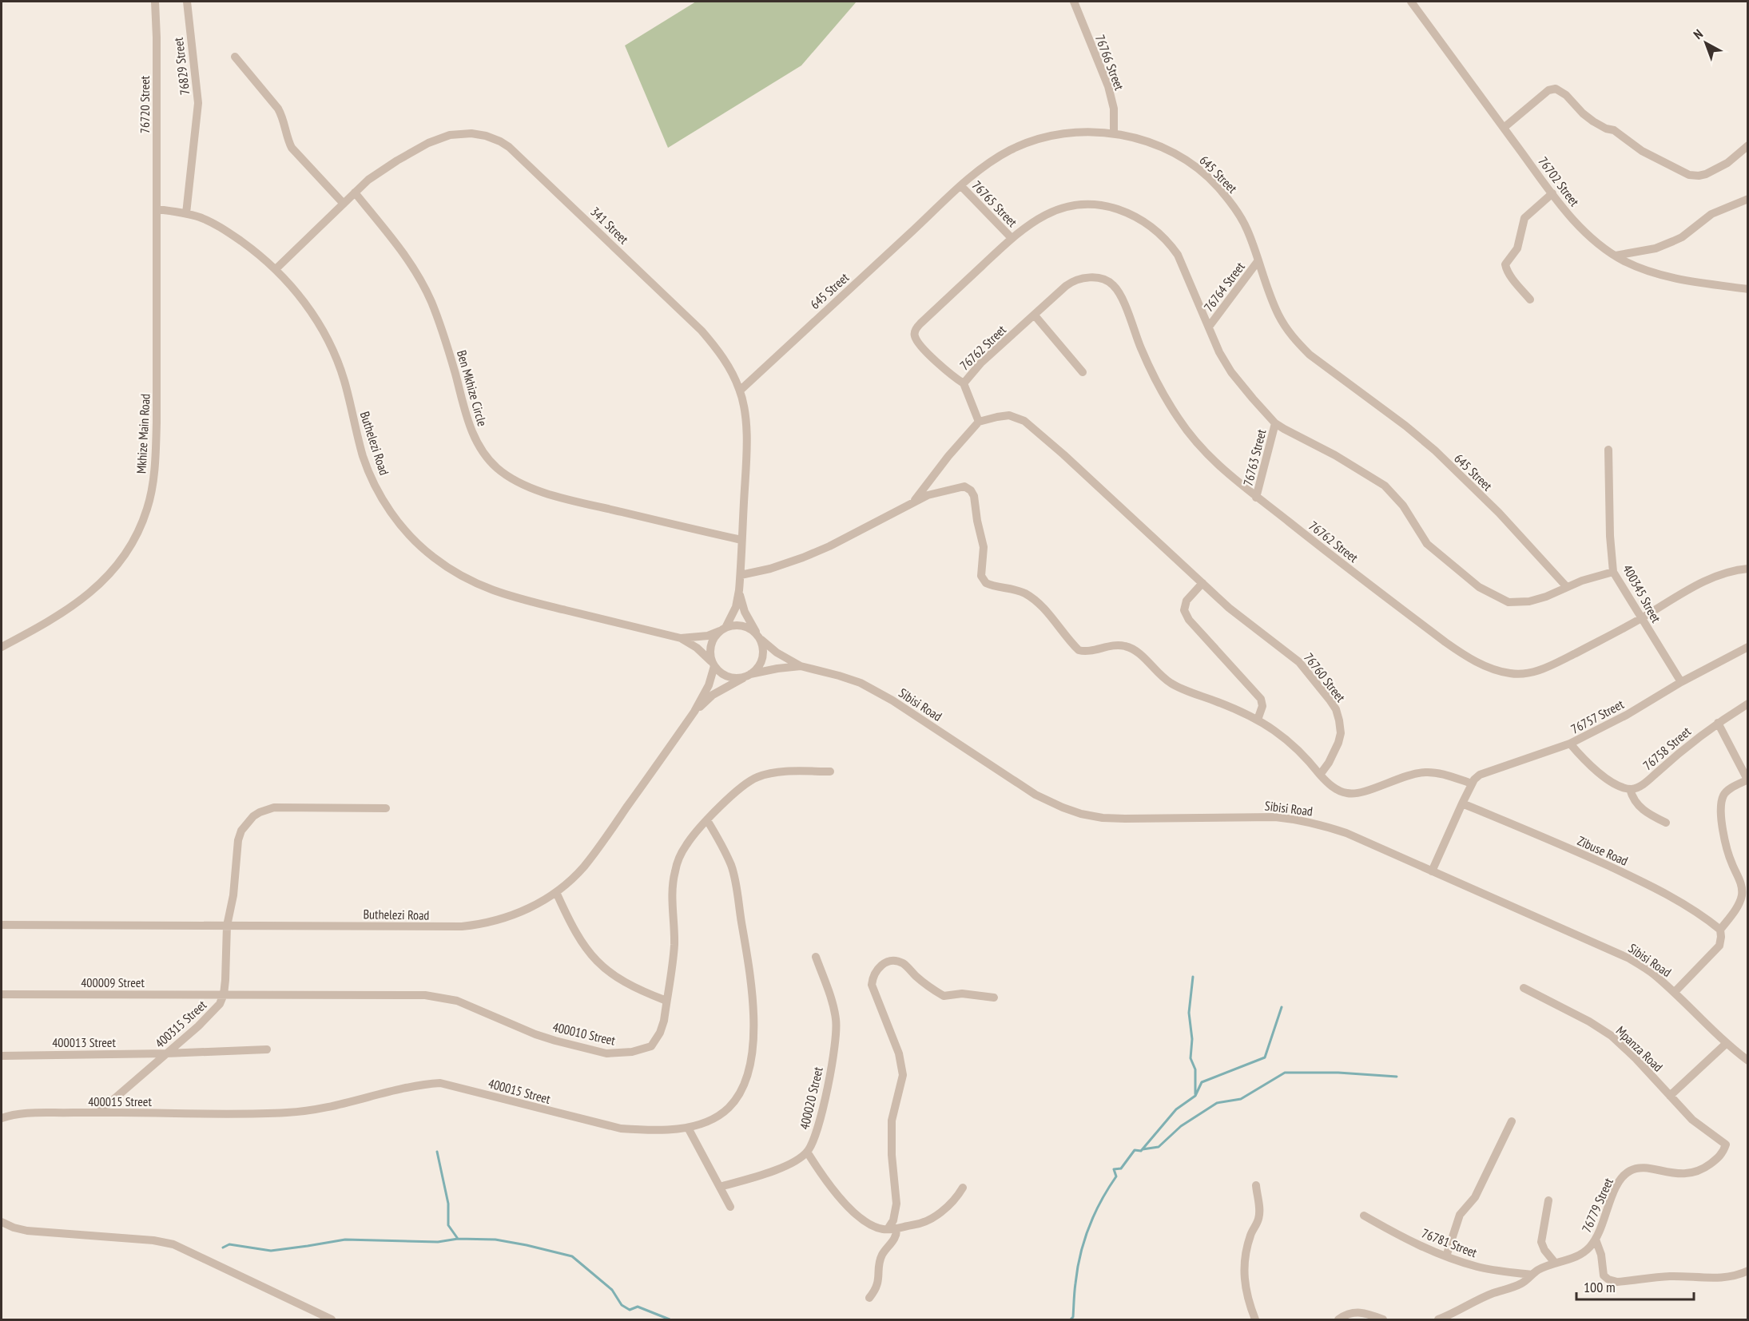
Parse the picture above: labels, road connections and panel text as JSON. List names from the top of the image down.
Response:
{
  "streets": {
    "street": [
      "76766 Street",
      "76829 Street",
      "76720 Street",
      "645 Street",
      "76702 Street",
      "76765 Street",
      "341 Street",
      "76764 Street",
      "76762 Street",
      "Ben Mkhize Circle",
      "Mkhize Main Road",
      "Buthelezi Road",
      "76763 Street",
      "400345 Street",
      "76760 Street",
      "Sibisi Road",
      "76757 Street",
      "76758 Street",
      "Zibuse Road",
      "400009 Street",
      "400315 Street",
      "400010 Street",
      "400013 Street",
      "Mpanza Road",
      "400015 Street",
      "400020 Street",
      "76779 Street",
      "76781 Street"
    ]
  },
  "crossings": [
    ["76766 Street", "645 Street"],
    ["76829 Street", "Buthelezi Road"],
    ["76720 Street", "Mkhize Main Road"],
    ["76720 Street", "Buthelezi Road"],
    ["645 Street", "76765 Street"],
    ["645 Street", "341 Street"],
    ["645 Street", "76764 Street"],
    ["645 Street", "76762 Street"],
    ["76765 Street", "76762 Street"],
    ["341 Street", "Ben Mkhize Circle"],
    ["341 Street", "Buthelezi Road"],
    ["341 Street", "Sibisi Road"],
    ["76764 Street", "76762 Street"],
    ["76762 Street", "76763 Street"],
    ["76762 Street", "400345 Street"],
    ["Mkhize Main Road", "Buthelezi Road"],
    ["Buthelezi Road", "Sibisi Road"],
    ["Buthelezi Road", "400315 Street"],
    ["400345 Street", "76757 Street"],
    ["400009 Street", "400315 Street"],
    ["400009 Street", "400010 Street"],
    ["400315 Street", "400010 Street"],
    ["400315 Street", "400013 Street"],
    ["400315 Street", "400015 Street"],
    ["400010 Street", "400015 Street"],
    ["Mpanza Road", "76779 Street"],
    ["76779 Street", "76781 Street"]
  ],
  "scale_bar": "100 m",
  "north": "top left"
}
